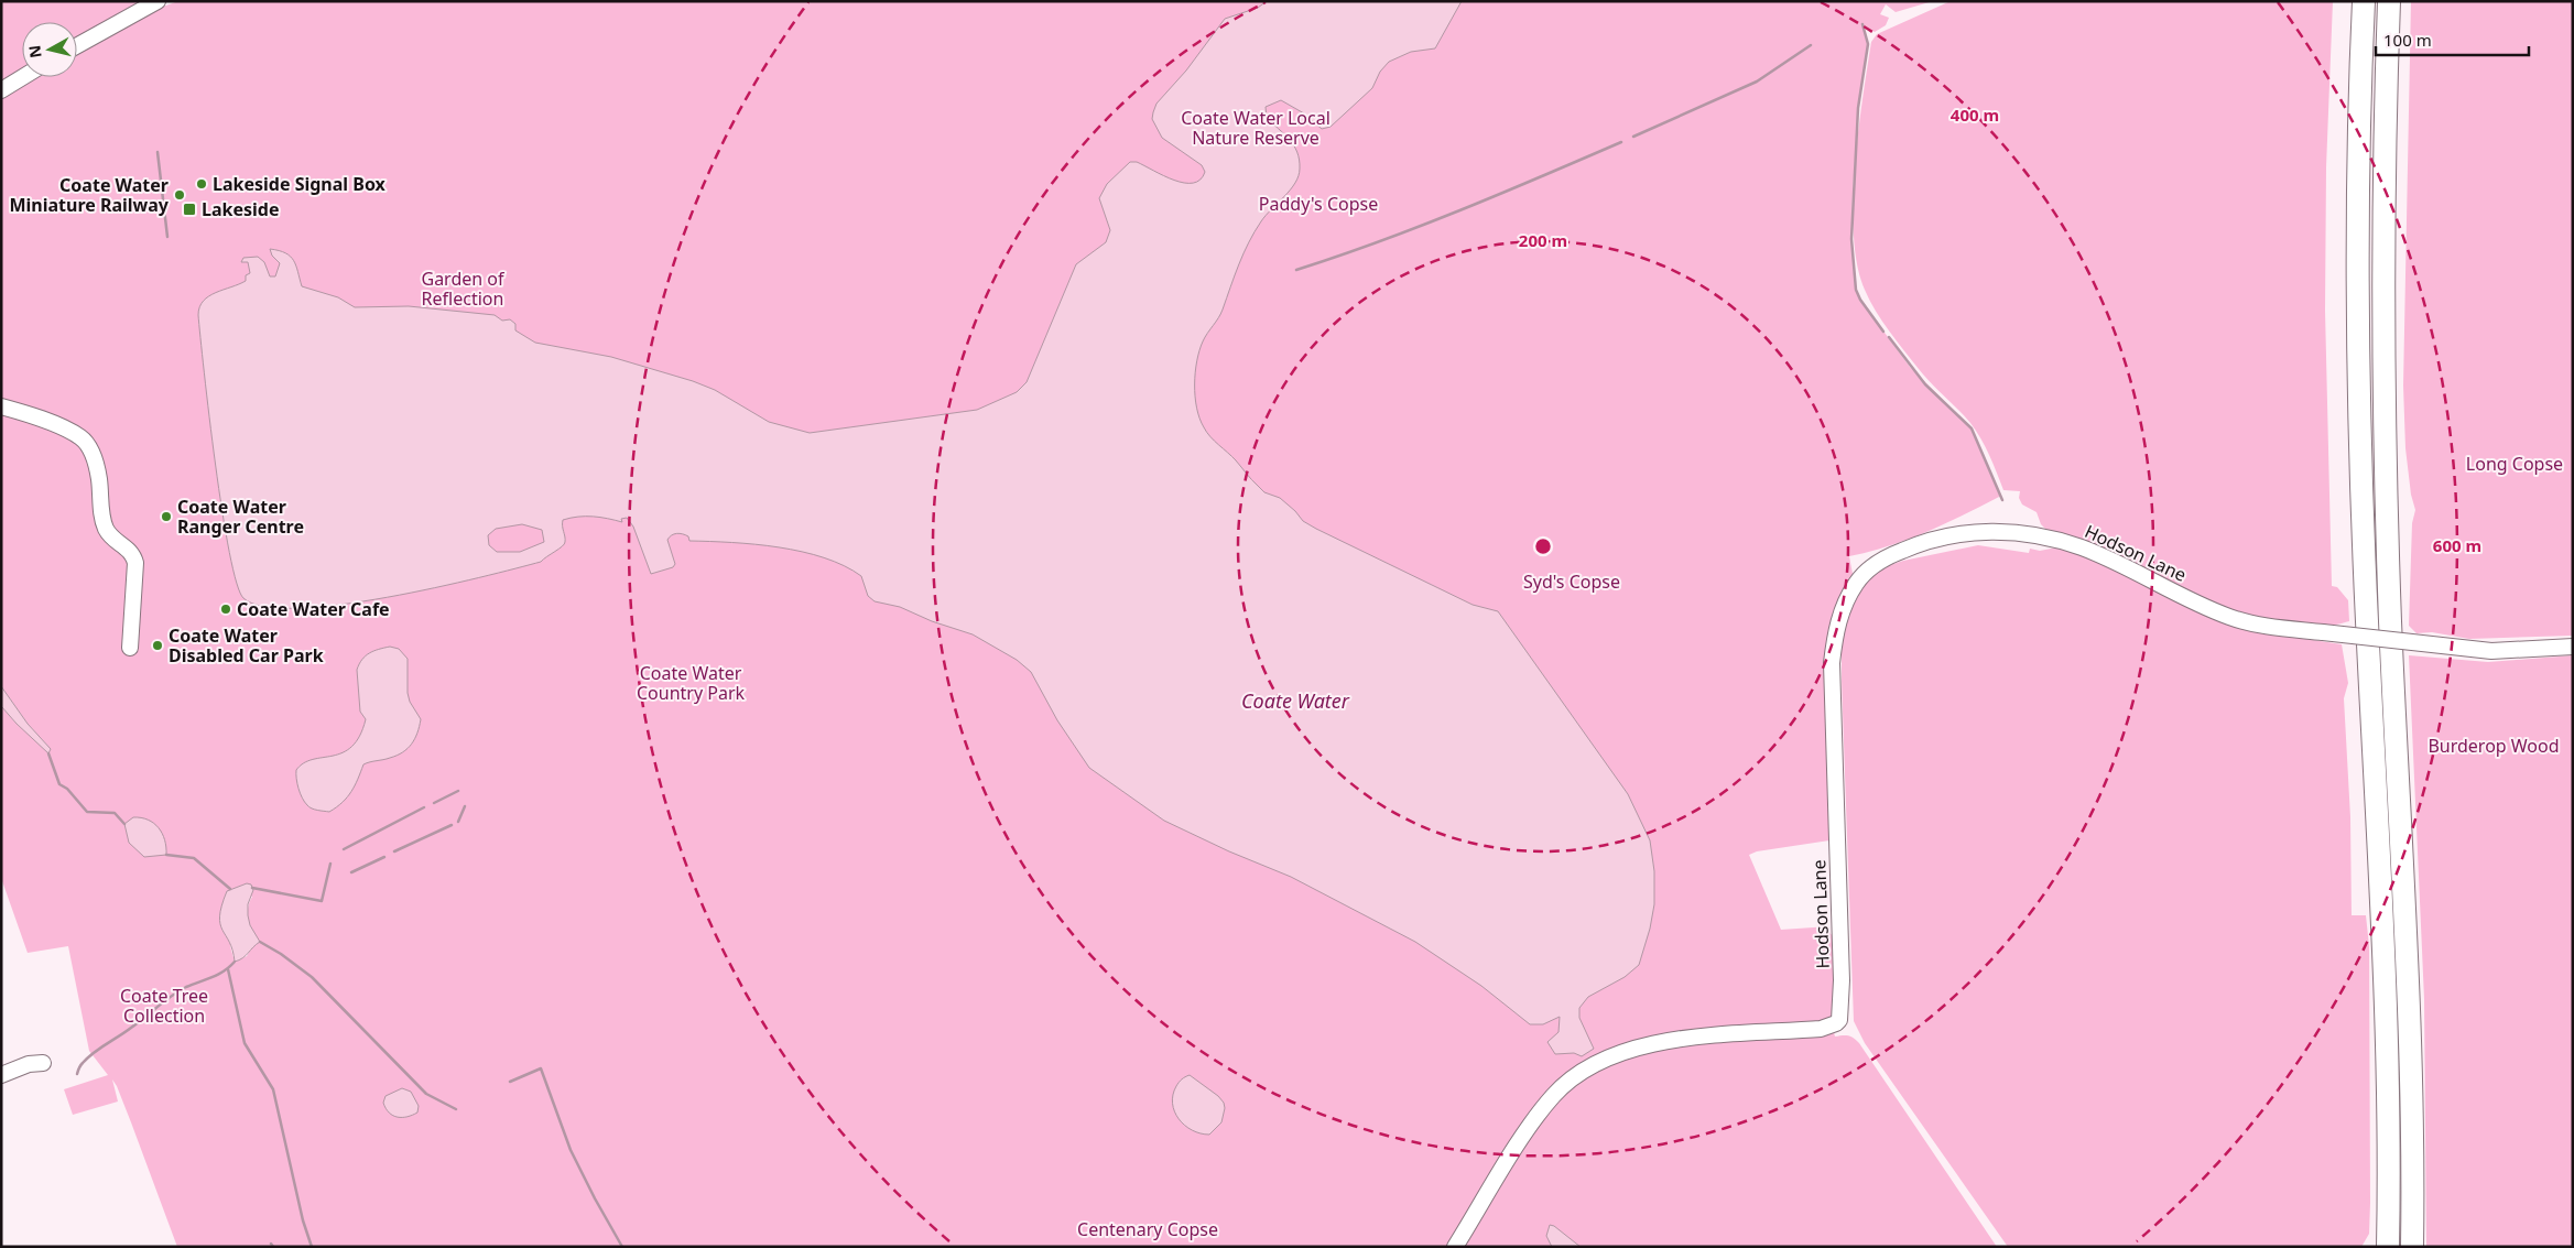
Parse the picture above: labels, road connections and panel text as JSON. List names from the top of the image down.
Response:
{
  "streets": {
    "street": ["Hodson Lane"]
  },
  "water": ["Coate Water"],
  "parks": [
    "Coate Water Local Nature Reserve",
    "Paddy's Copse",
    "Garden of Reflection",
    "Long Copse",
    "Syd's Copse",
    "Coate Water Country Park",
    "Burderop Wood",
    "Coate Tree Collection",
    "Centenary Copse"
  ],
  "places": {
    "other": [
      "Lakeside Signal Box",
      "Coate Water Miniature Railway",
      "Coate Water Ranger Centre",
      "Coate Water Cafe",
      "Coate Water Disabled Car Park"
    ],
    "transit": ["Lakeside"]
  },
  "scale_bar": "100 m",
  "north": "left",
  "rings": ["400 m", "200 m", "600 m"]
}
